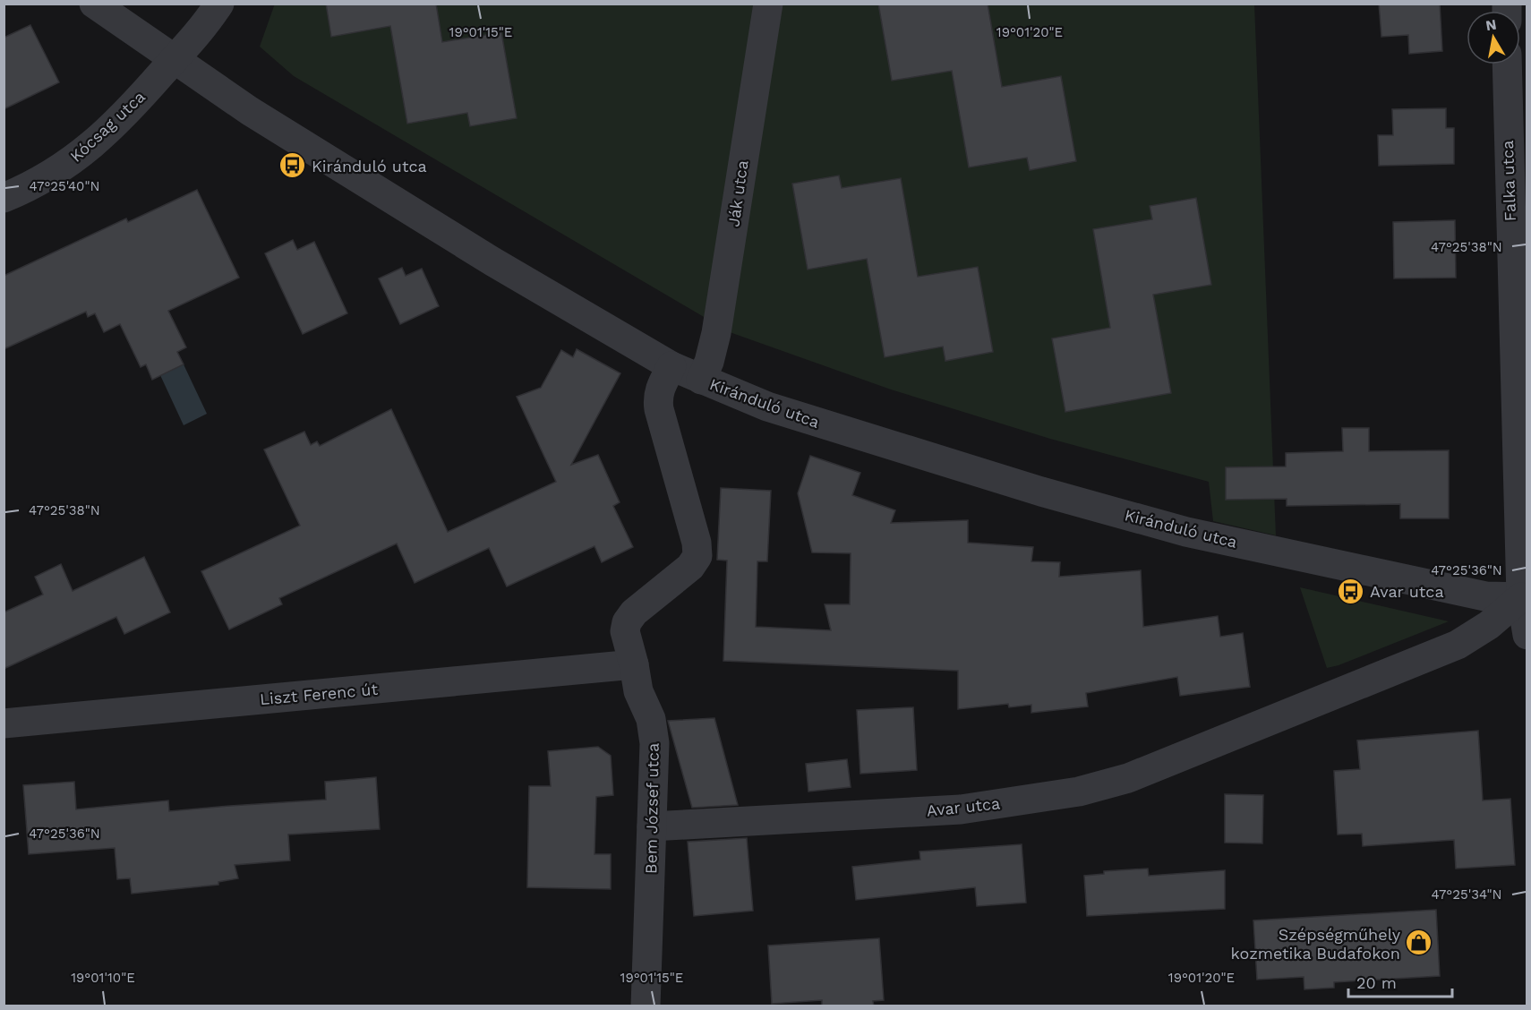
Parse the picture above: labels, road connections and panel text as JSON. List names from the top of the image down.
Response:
{
  "streets": {
    "street": [
      "Kócsag utca",
      "Falka utca",
      "Ják utca",
      "Kiránduló utca",
      "Liszt Ferenc út",
      "Avar utca",
      "Bem József utca"
    ]
  },
  "crossings": [
    ["Kócsag utca", "Kiránduló utca"],
    ["Falka utca", "Kiránduló utca"],
    ["Falka utca", "Avar utca"],
    ["Ják utca", "Kiránduló utca"],
    ["Kiránduló utca", "Avar utca"],
    ["Kiránduló utca", "Bem József utca"],
    ["Liszt Ferenc út", "Bem József utca"],
    ["Avar utca", "Bem József utca"]
  ],
  "places": {
    "bus stop": ["Kiránduló utca", "Avar utca"],
    "shop": ["Szépségműhely kozmetika Budafokon"]
  },
  "scale_bar": "20 m",
  "north": "top",
  "coordinates": [
    "19°01'15\"E",
    "19°01'20\"E",
    "47°25'40\"N",
    "47°25'38\"N",
    "47°25'36\"N",
    "47°25'34\"N",
    "19°01'10\"E"
  ]
}
